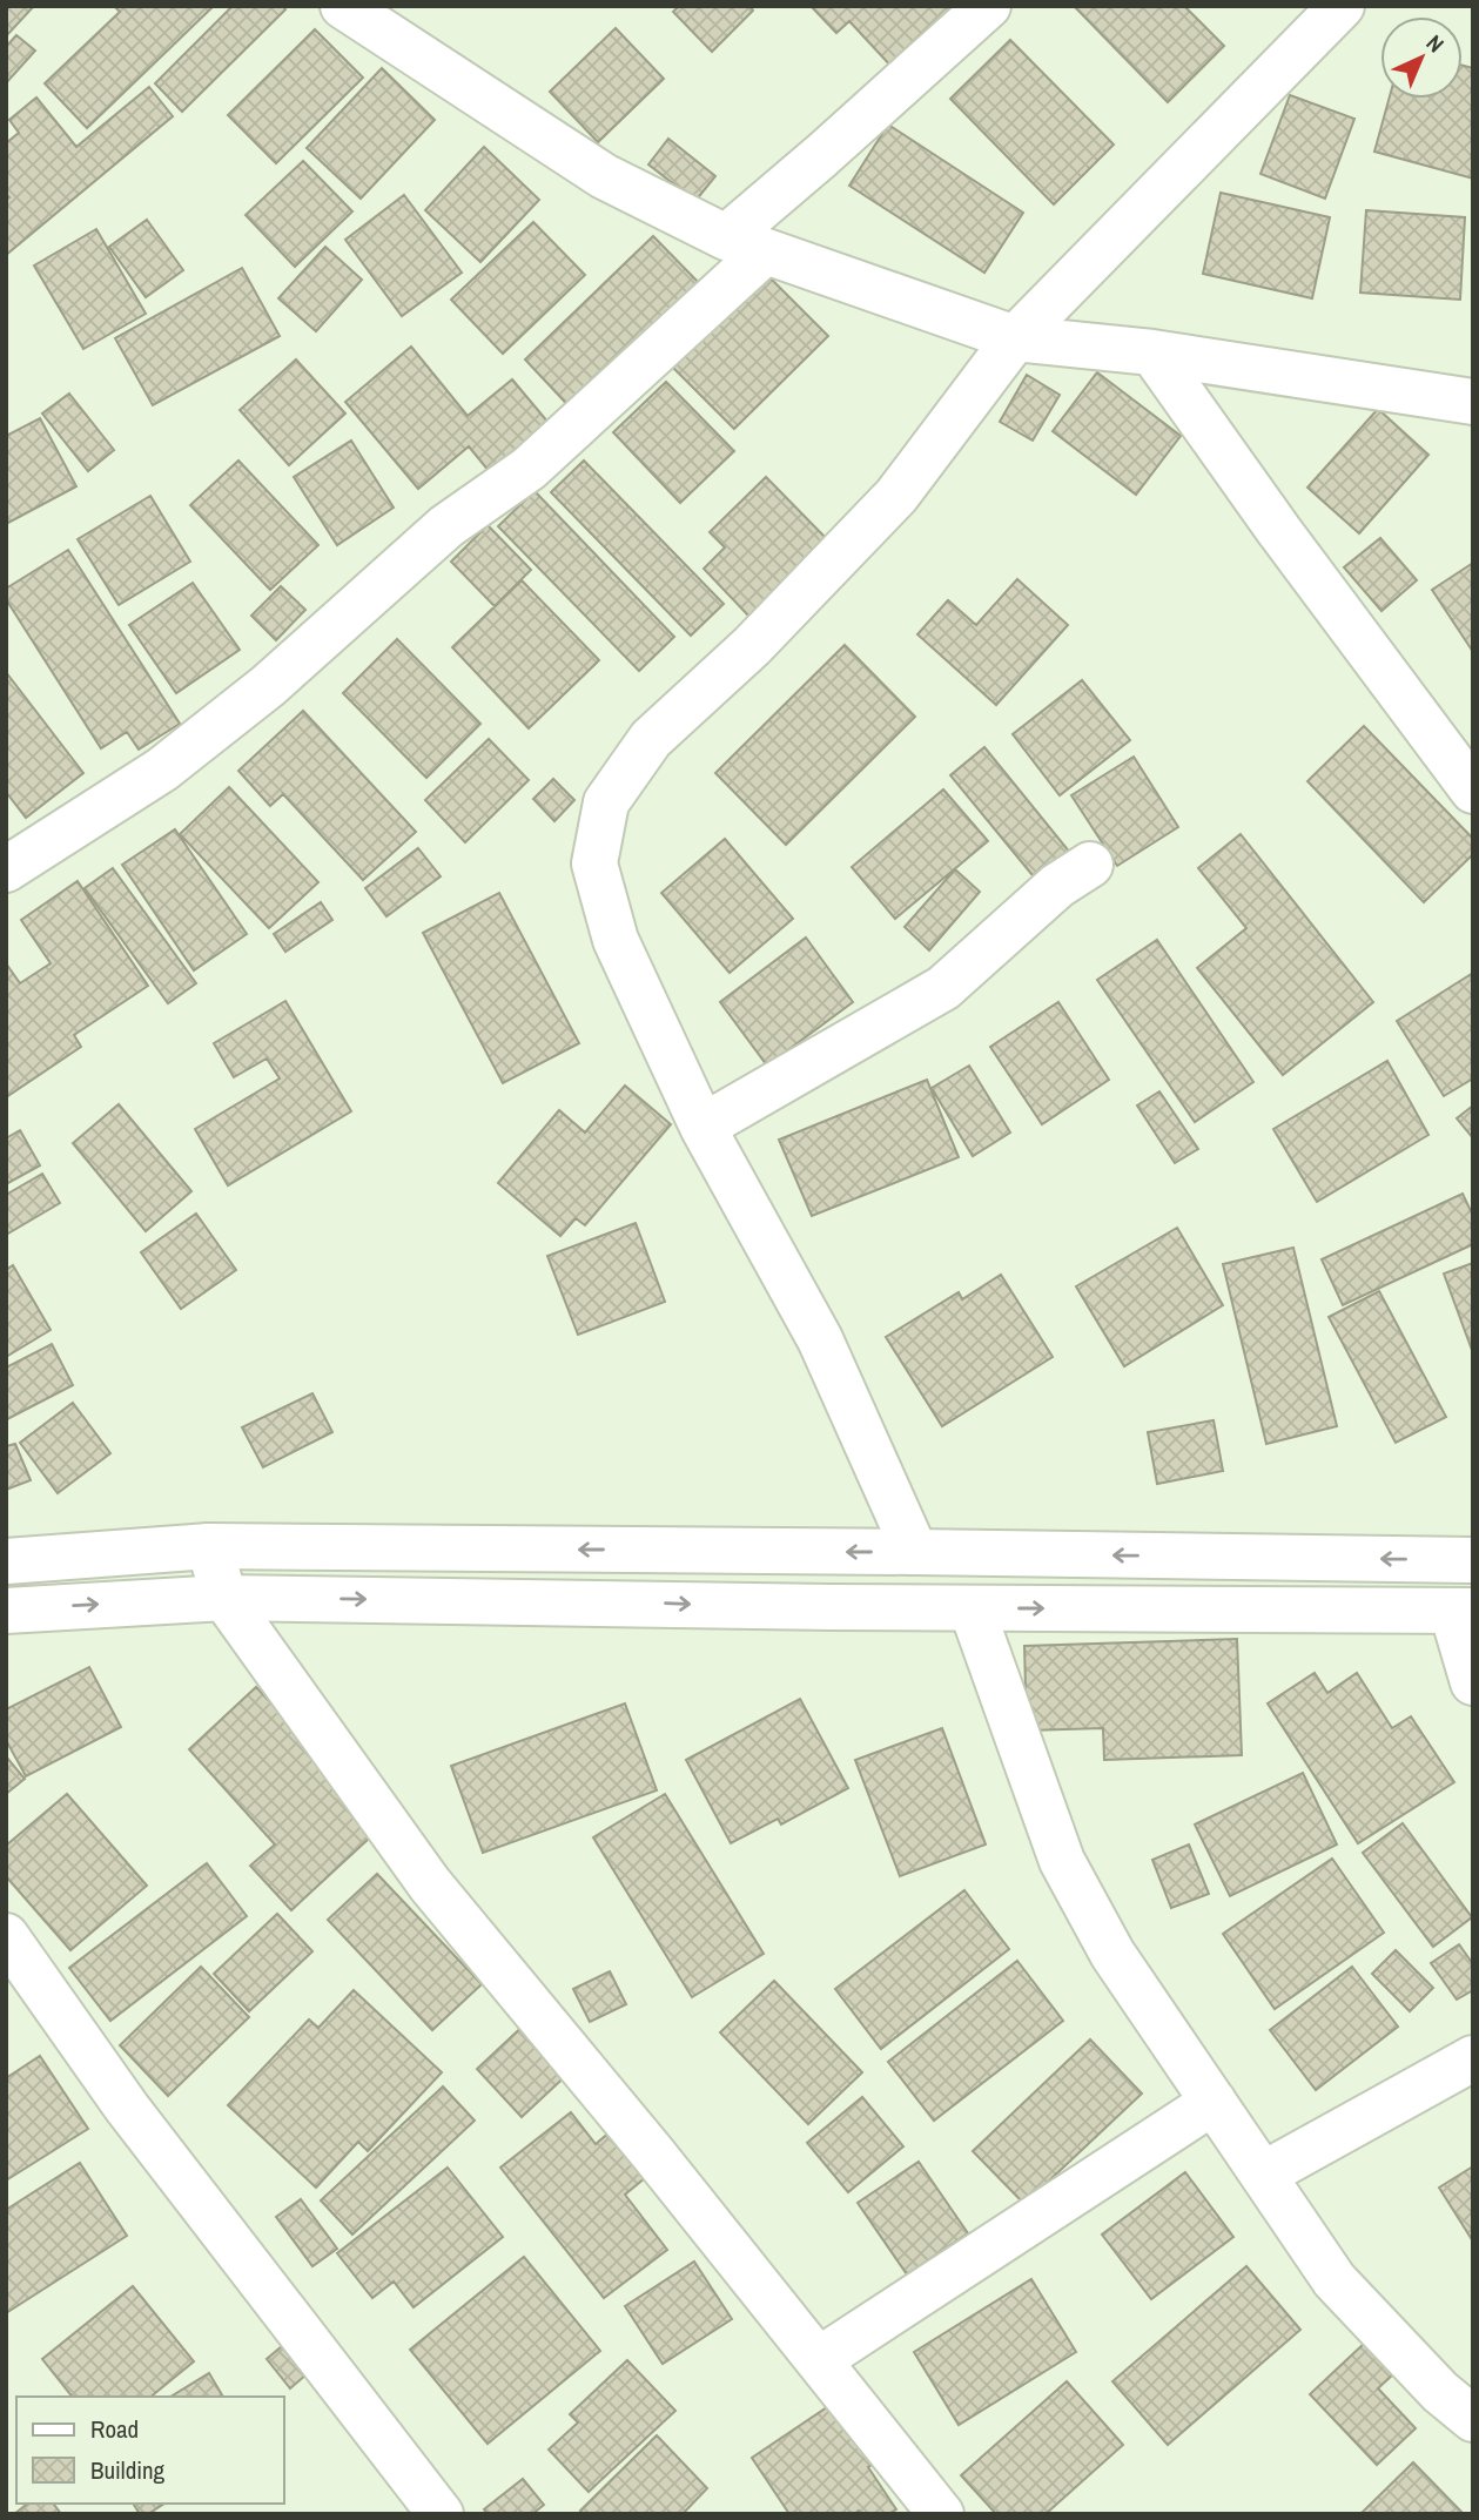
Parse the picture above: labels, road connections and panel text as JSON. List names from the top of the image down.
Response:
{
  "legend": ["Road", "Building"],
  "north": "top right"
}
